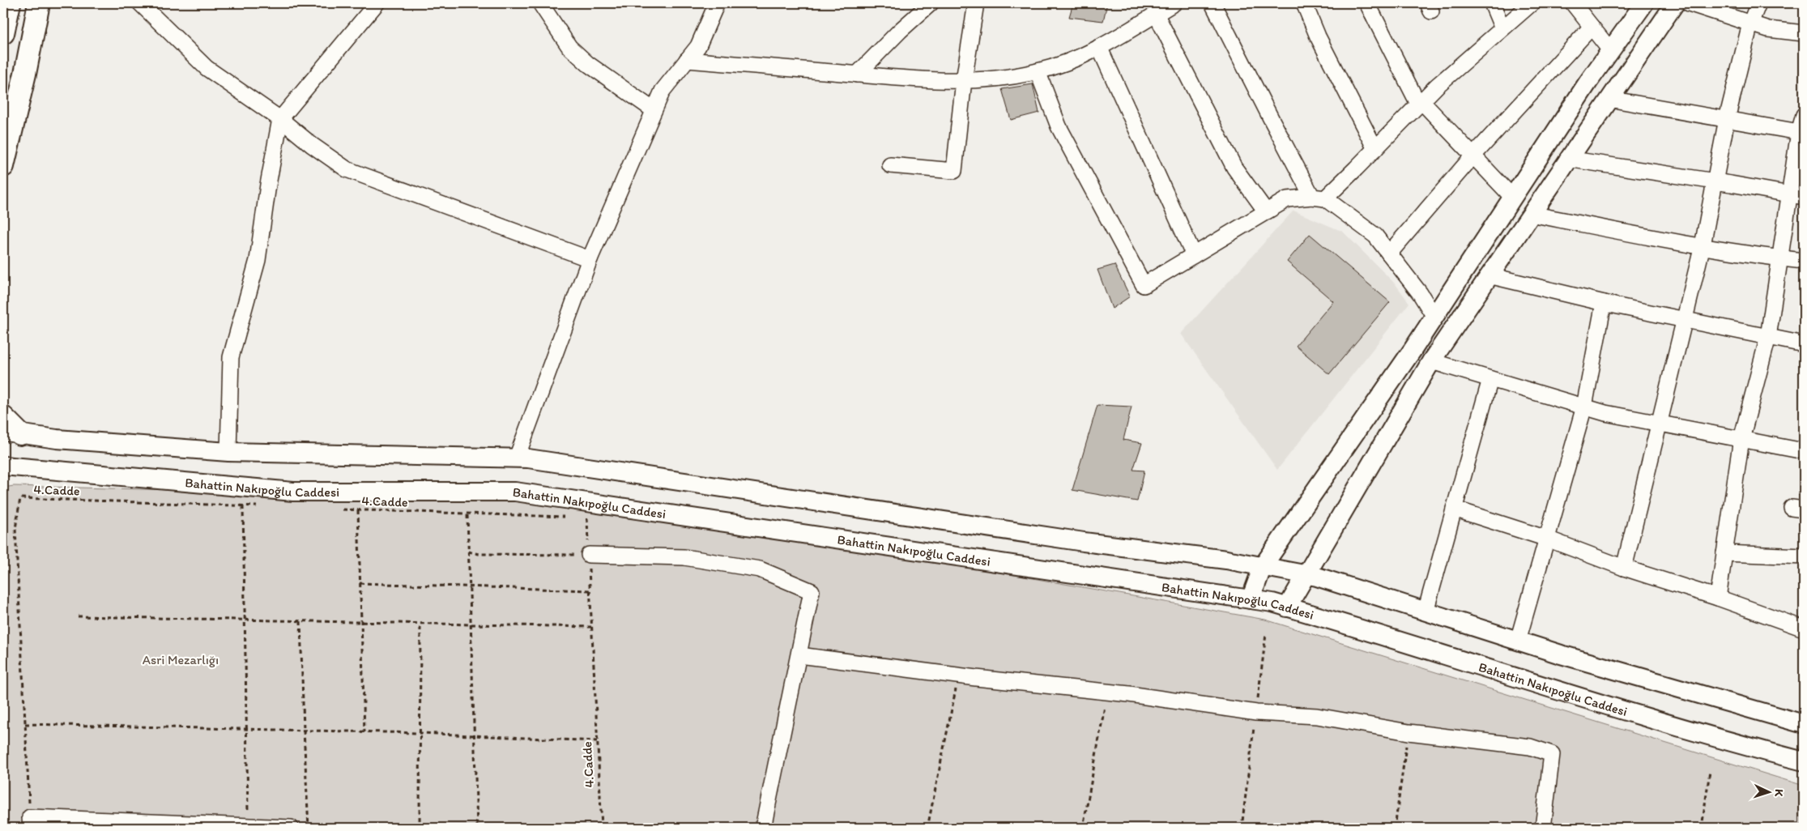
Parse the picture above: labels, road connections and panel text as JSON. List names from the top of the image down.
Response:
{
  "streets": {
    "main road": ["Bahattin Nakıpoğlu Caddesi"],
    "path": ["4.Cadde"]
  },
  "parks": ["Asri Mezarlığı"],
  "north": "right"
}
